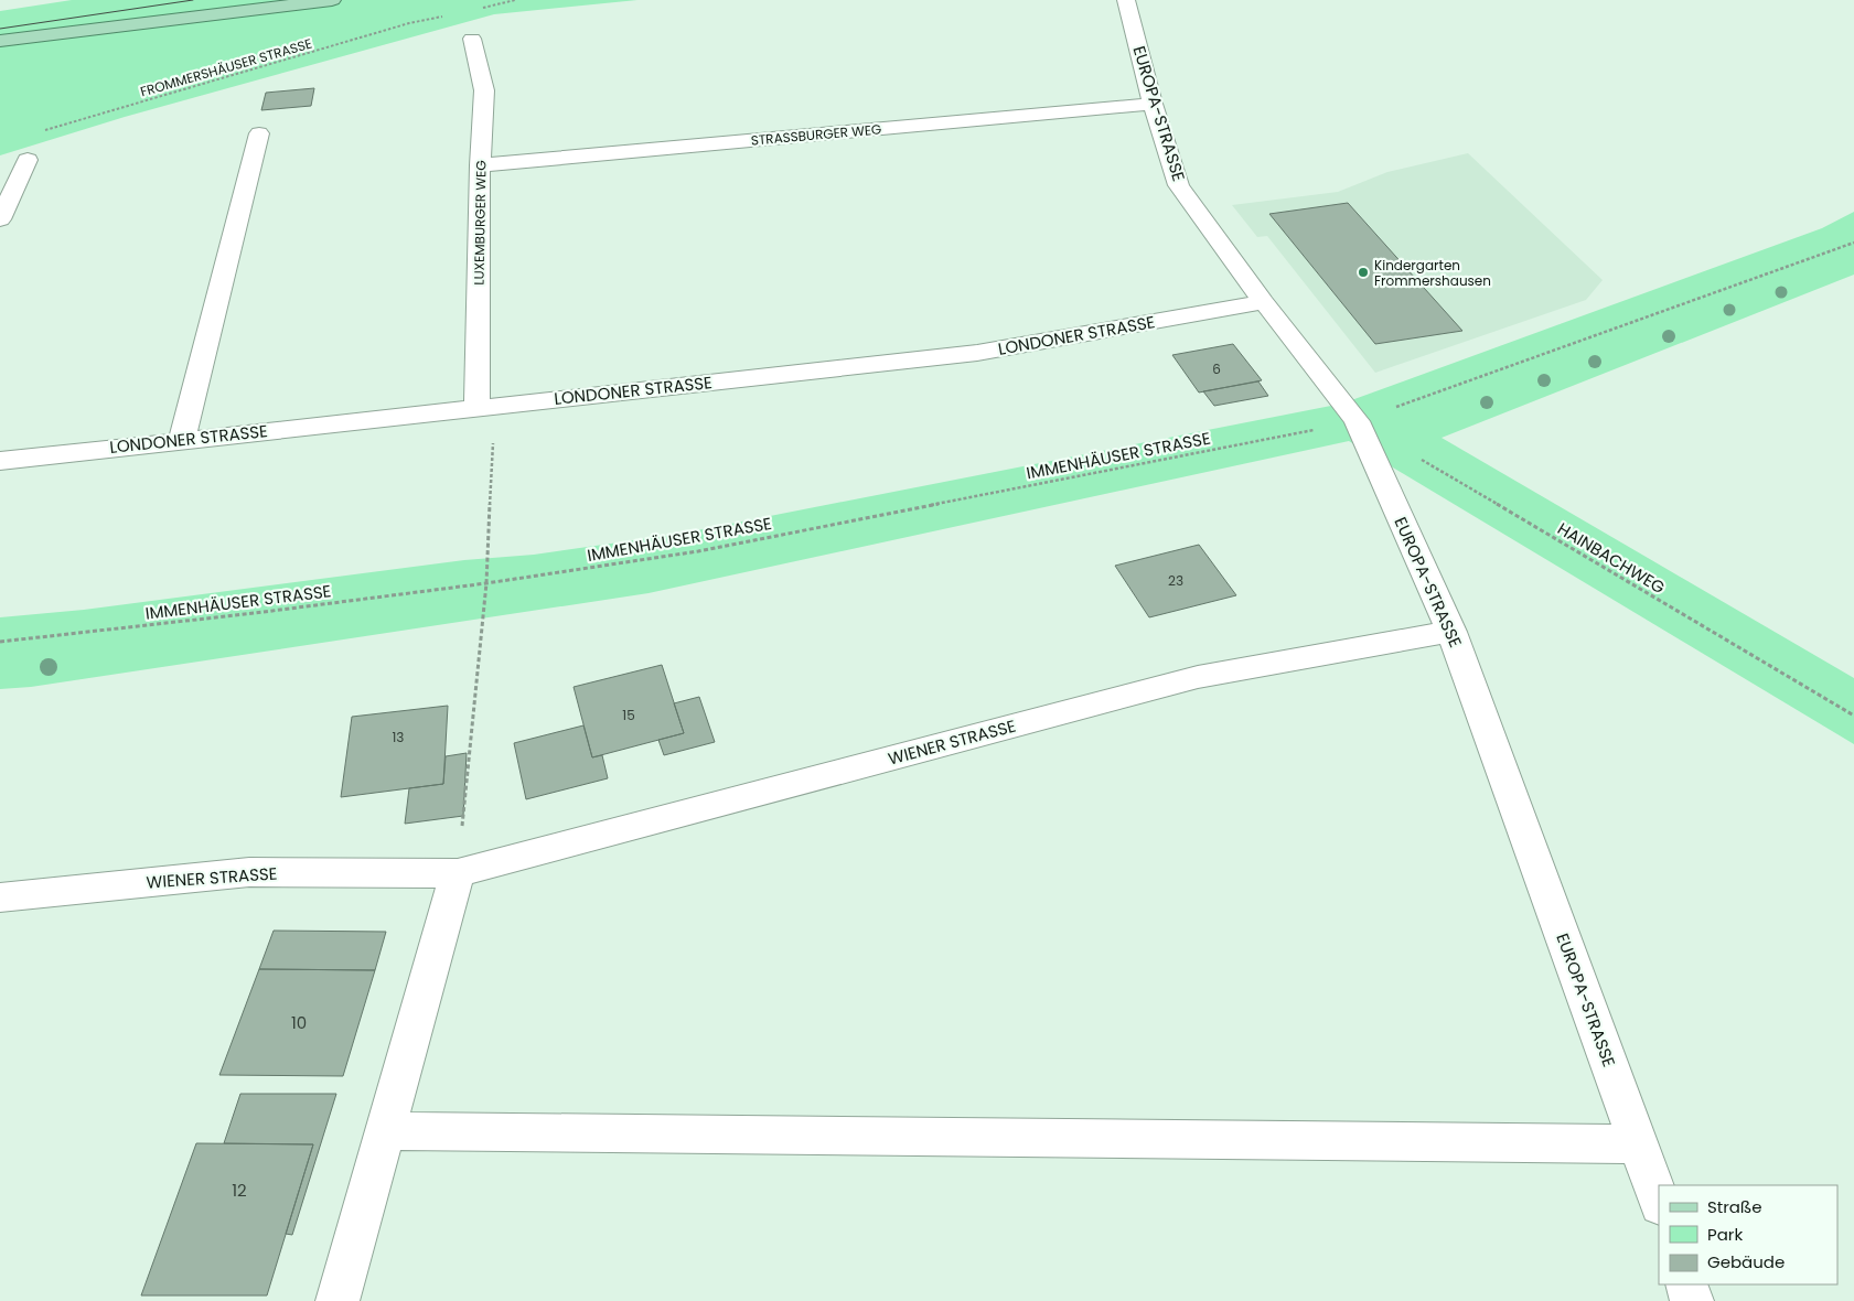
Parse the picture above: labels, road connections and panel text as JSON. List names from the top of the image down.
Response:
{
  "streets": {
    "street": [
      "EUROPA-STRASSE",
      "STRASSBURGER WEG",
      "LUXEMBURGER WEG",
      "LONDONER STRASSE",
      "WIENER STRASSE"
    ],
    "path": ["FROMMERSHÄUSER STRASSE", "IMMENHÄUSER STRASSE", "HAINBACHWEG"]
  },
  "crossings": [
    ["EUROPA-STRASSE", "STRASSBURGER WEG"],
    ["EUROPA-STRASSE", "LONDONER STRASSE"],
    ["EUROPA-STRASSE", "IMMENHÄUSER STRASSE"],
    ["EUROPA-STRASSE", "HAINBACHWEG"],
    ["EUROPA-STRASSE", "WIENER STRASSE"],
    ["STRASSBURGER WEG", "LUXEMBURGER WEG"],
    ["LUXEMBURGER WEG", "LONDONER STRASSE"],
    ["IMMENHÄUSER STRASSE", "HAINBACHWEG"]
  ],
  "places": ["Kindergarten Frommershausen"],
  "house_numbers": [
    "6",
    "23",
    "15",
    "13",
    "10",
    "12"
  ],
  "legend": ["Straße", "Park", "Gebäude"]
}
